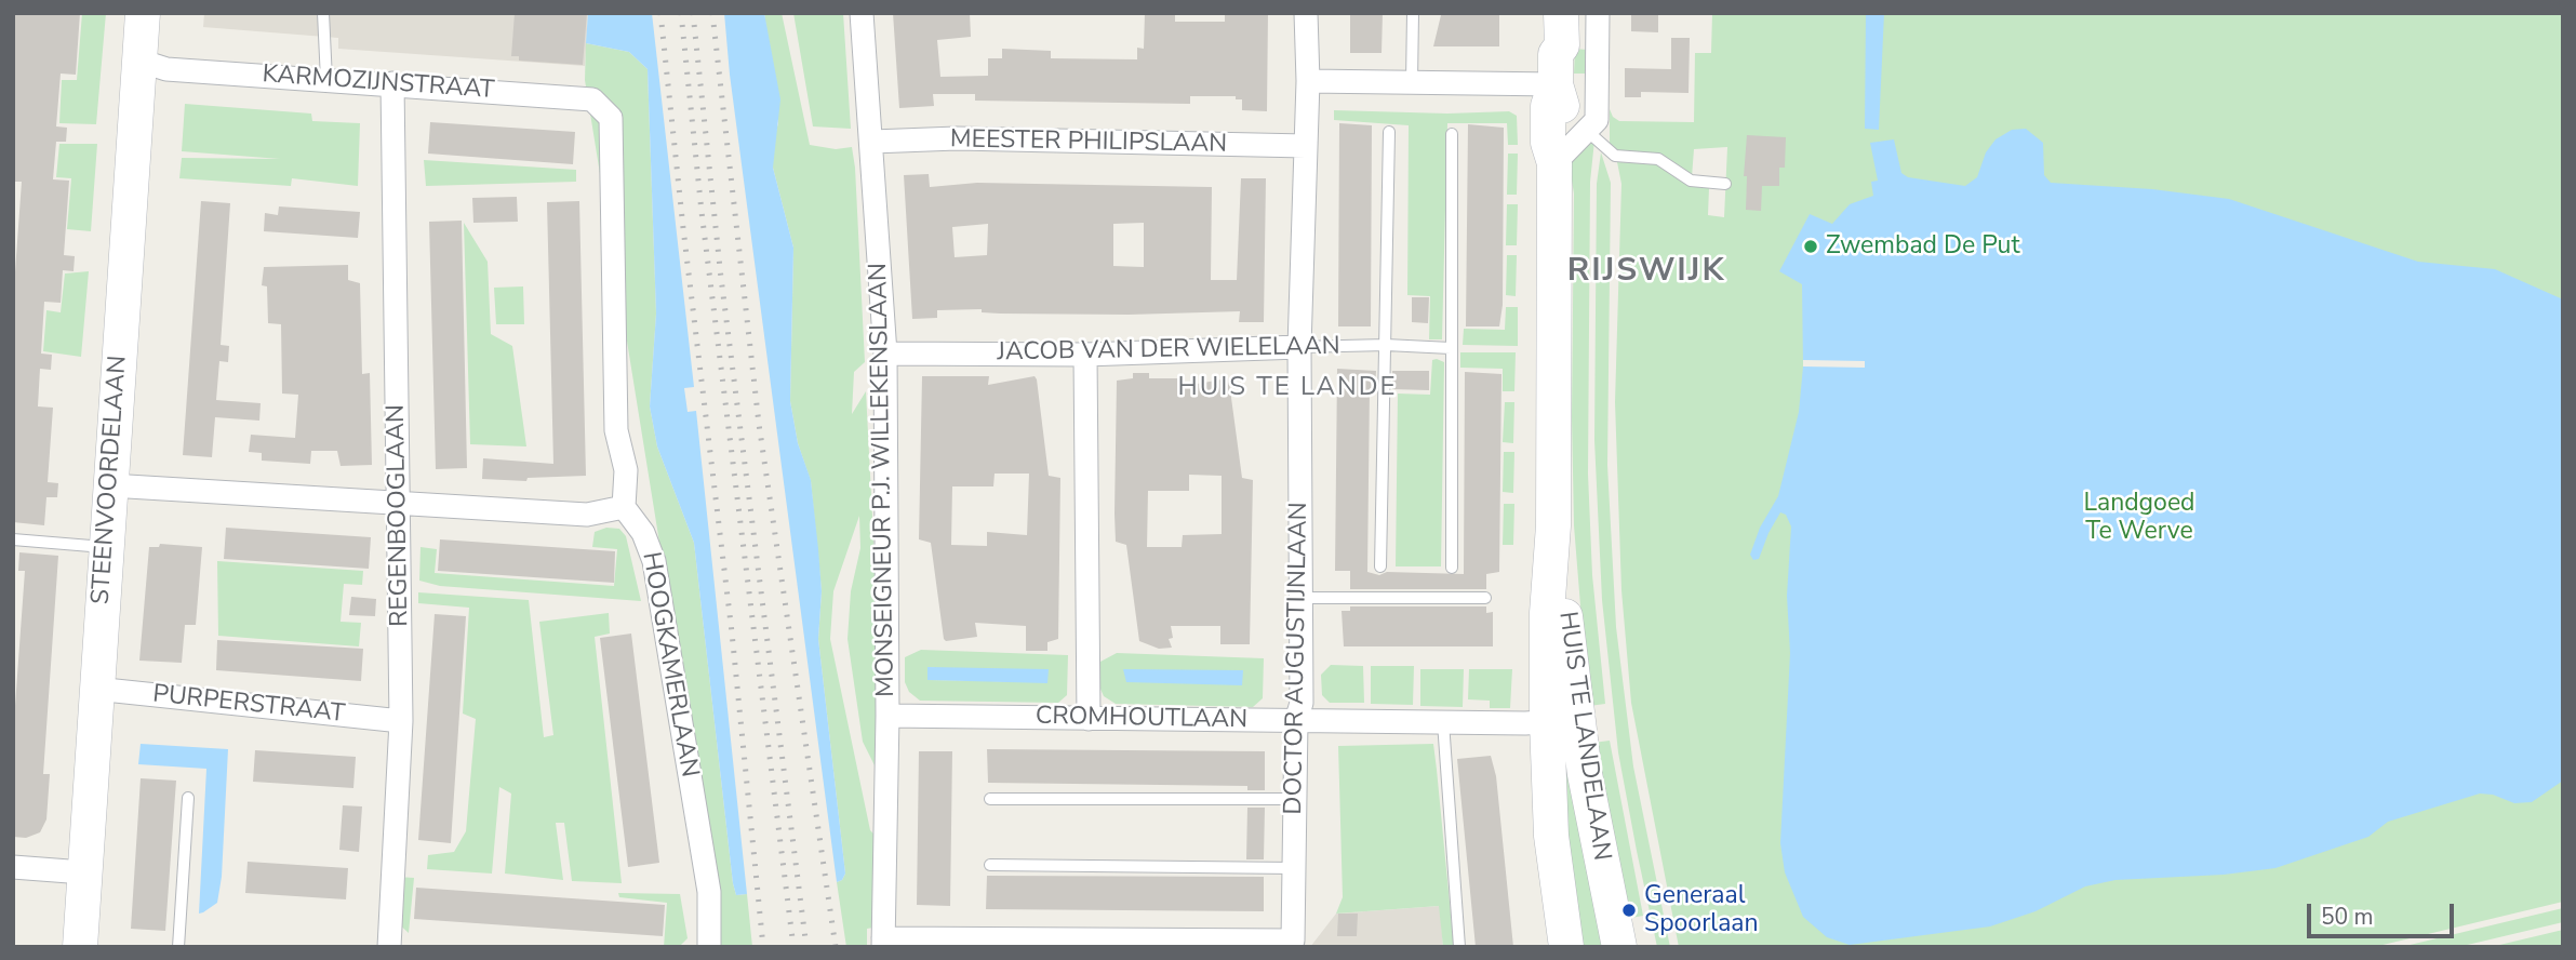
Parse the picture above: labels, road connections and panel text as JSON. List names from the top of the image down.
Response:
{
  "streets": {
    "street": [
      "KARMOZIJNSTRAAT",
      "MEESTER PHILIPSLAAN",
      "JACOB VAN DER WIELELAAN",
      "STEENVOORDELAAN",
      "MONSEIGNEUR P.J. WILLEKENSLAAN",
      "REGENBOOGLAAN",
      "DOCTOR AUGUSTIJNLAAN",
      "HOOGKAMERLAAN",
      "PURPERSTRAAT",
      "CROMHOUTLAAN",
      "HUIS TE LANDELAAN"
    ]
  },
  "crossings": [
    ["KARMOZIJNSTRAAT", "STEENVOORDELAAN"],
    ["KARMOZIJNSTRAAT", "REGENBOOGLAAN"],
    ["KARMOZIJNSTRAAT", "HOOGKAMERLAAN"],
    ["MEESTER PHILIPSLAAN", "MONSEIGNEUR P.J. WILLEKENSLAAN"],
    ["MEESTER PHILIPSLAAN", "DOCTOR AUGUSTIJNLAAN"],
    ["JACOB VAN DER WIELELAAN", "MONSEIGNEUR P.J. WILLEKENSLAAN"],
    ["JACOB VAN DER WIELELAAN", "DOCTOR AUGUSTIJNLAAN"],
    ["STEENVOORDELAAN", "PURPERSTRAAT"],
    ["MONSEIGNEUR P.J. WILLEKENSLAAN", "DOCTOR AUGUSTIJNLAAN"],
    ["MONSEIGNEUR P.J. WILLEKENSLAAN", "CROMHOUTLAAN"],
    ["REGENBOOGLAAN", "PURPERSTRAAT"],
    ["DOCTOR AUGUSTIJNLAAN", "CROMHOUTLAAN"],
    ["CROMHOUTLAAN", "HUIS TE LANDELAAN"]
  ],
  "districts": ["RIJSWIJK", "HUIS TE LANDE"],
  "parks": ["Landgoed Te Werve"],
  "places": ["Zwembad De Put", "Generaal Spoorlaan"],
  "scale_bar": "50 m"
}
